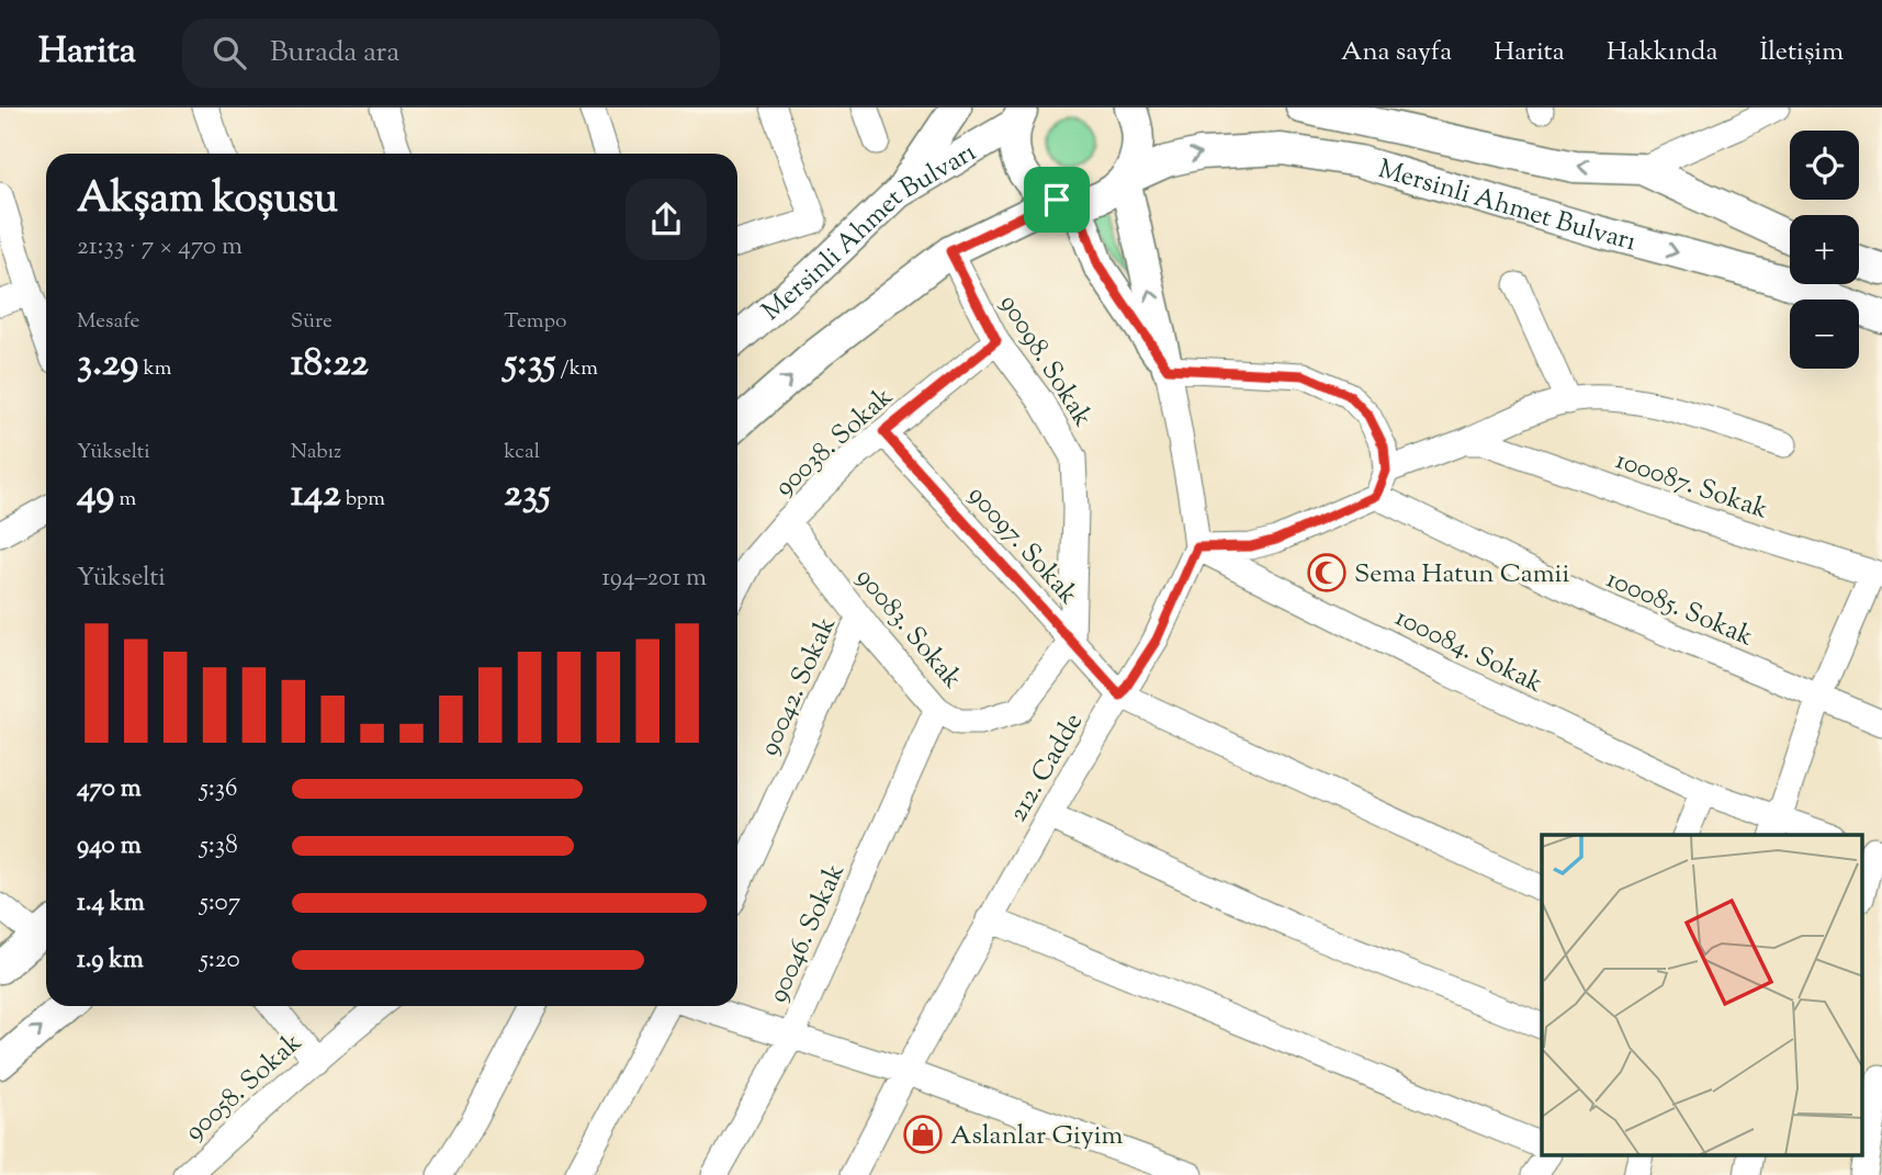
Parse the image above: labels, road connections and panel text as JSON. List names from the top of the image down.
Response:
{
  "streets": {
    "main road": ["Mersinli Ahmet Bulvarı"],
    "street": [
      "90098. Sokak",
      "90038. Sokak",
      "100087. Sokak",
      "90097. Sokak",
      "100085. Sokak",
      "90083. Sokak",
      "100084. Sokak",
      "90042. Sokak",
      "212. Cadde",
      "90046. Sokak",
      "90058. Sokak"
    ]
  },
  "crossings": [
    ["90098. Sokak", "90038. Sokak"],
    ["90098. Sokak", "90097. Sokak"],
    ["90098. Sokak", "90083. Sokak"],
    ["90038. Sokak", "90097. Sokak"],
    ["90038. Sokak", "90083. Sokak"],
    ["90097. Sokak", "90083. Sokak"],
    ["90097. Sokak", "212. Cadde"],
    ["90083. Sokak", "90042. Sokak"],
    ["90083. Sokak", "90046. Sokak"],
    ["100084. Sokak", "212. Cadde"]
  ],
  "places": {
    "mosque": ["Sema Hatun Camii"],
    "shop": ["Aslanlar Giyim"]
  },
  "page": {
    "header": "Harita",
    "search": "Burada ara",
    "nav": [
      "Ana sayfa",
      "Harita",
      "Hakkında",
      "İletişim"
    ],
    "map_buttons": ["+", "−"],
    "heading": ["Akşam koşusu", "21:33 · 7 × 470 m"],
    "stats": [
      ["Mesafe", "3.29 km"],
      ["Süre", "18:22"],
      ["Tempo", "5:35 /km"],
      ["Yükselti", "49 m"],
      ["Nabız", "142 bpm"],
      ["kcal", "235"]
    ],
    "chart": ["Yükselti", "194–201 m"],
    "list": [
      {
        "name": "470 m",
        "note": "5:36"
      },
      {
        "name": "940 m",
        "note": "5:38"
      },
      {
        "name": "1.4 km",
        "note": "5:07"
      },
      {
        "name": "1.9 km",
        "note": "5:20"
      }
    ]
  }
}
